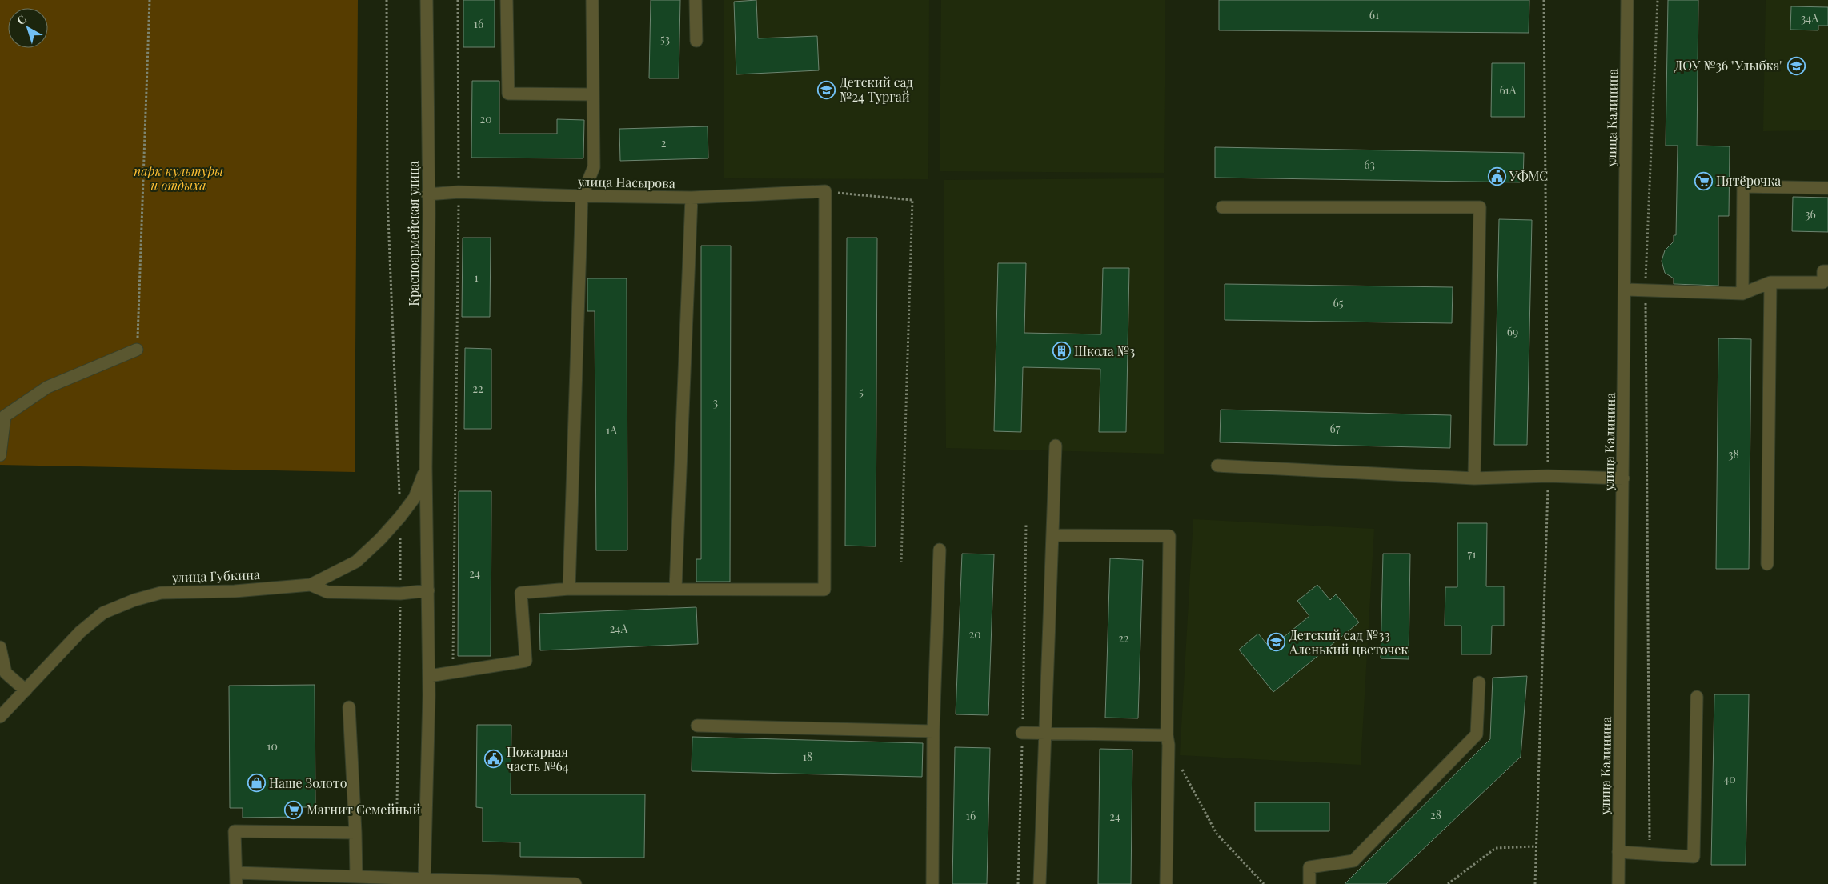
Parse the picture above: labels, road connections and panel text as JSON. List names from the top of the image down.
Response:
{
  "streets": {
    "street": [
      "улица Калинина",
      "улица Насырова",
      "Красноармейская улица",
      "улица Губкина"
    ]
  },
  "crossings": [
    ["улица Насырова", "Красноармейская улица"],
    ["Красноармейская улица", "улица Губкина"]
  ],
  "parks": ["парк культуры и отдыха"],
  "places": {
    "school or university": ["ДОУ №36 \"Улыбка\"", "Детский сад №24 Тургай", "Детский сад №33 Аленький цветочек"],
    "public building": ["УФМС", "Пожарная часть №64"],
    "supermarket": ["Пятёрочка", "Магнит Семейный"],
    "building": ["Школа №3"],
    "shop": ["Наше Золото"]
  },
  "house_numbers": [
    "61",
    "34А",
    "16",
    "53",
    "61А",
    "20",
    "2",
    "63",
    "36",
    "1",
    "65",
    "69",
    "22",
    "5",
    "3",
    "67",
    "1А",
    "38",
    "71",
    "24",
    "24А",
    "20",
    "22",
    "10",
    "18",
    "40",
    "28",
    "16",
    "24"
  ],
  "north": "top left"
}
